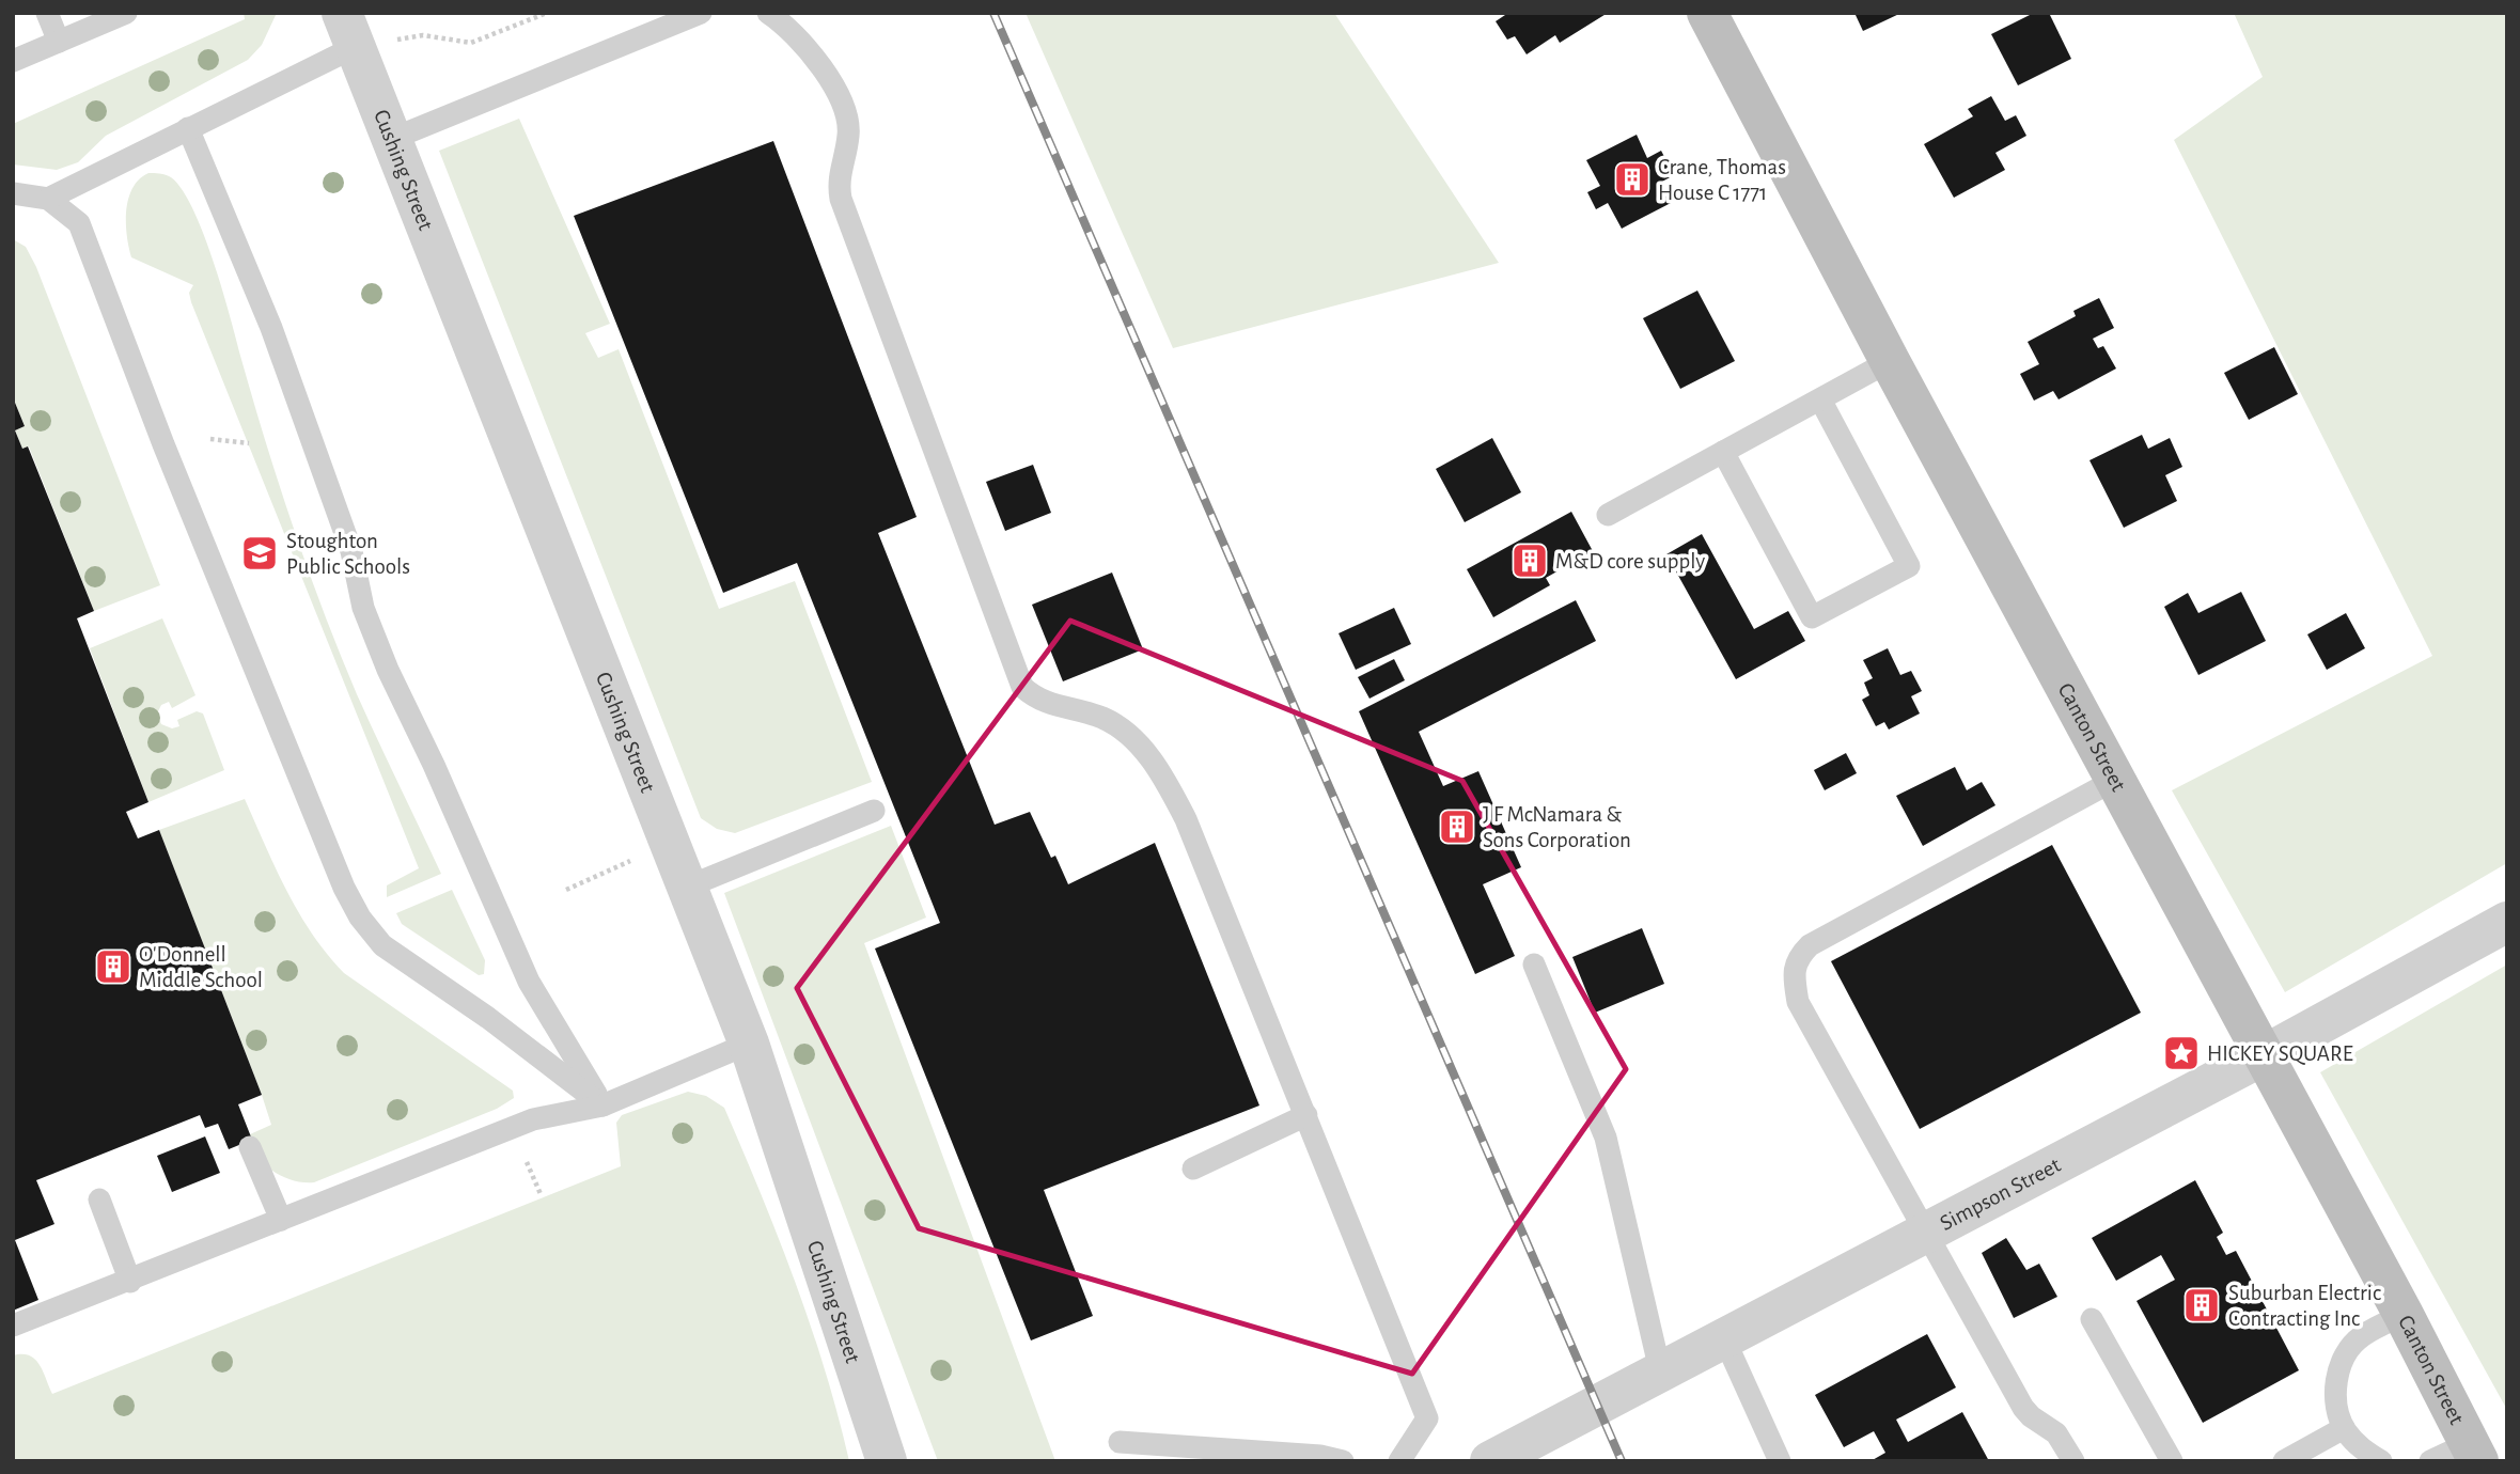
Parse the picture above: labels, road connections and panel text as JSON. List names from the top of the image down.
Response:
{
  "streets": {
    "main road": ["Canton Street"],
    "street": ["Cushing Street", "Simpson Street"]
  },
  "crossings": [
    ["Canton Street", "Simpson Street"]
  ],
  "places": {
    "building": [
      "Crane, Thomas House C 1771",
      "M&D core supply",
      "J F McNamara & Sons Corporation",
      "O'Donnell Middle School",
      "Suburban Electric Contracting Inc"
    ],
    "school or university": ["Stoughton Public Schools"],
    "place": ["HICKEY SQUARE"]
  }
}
